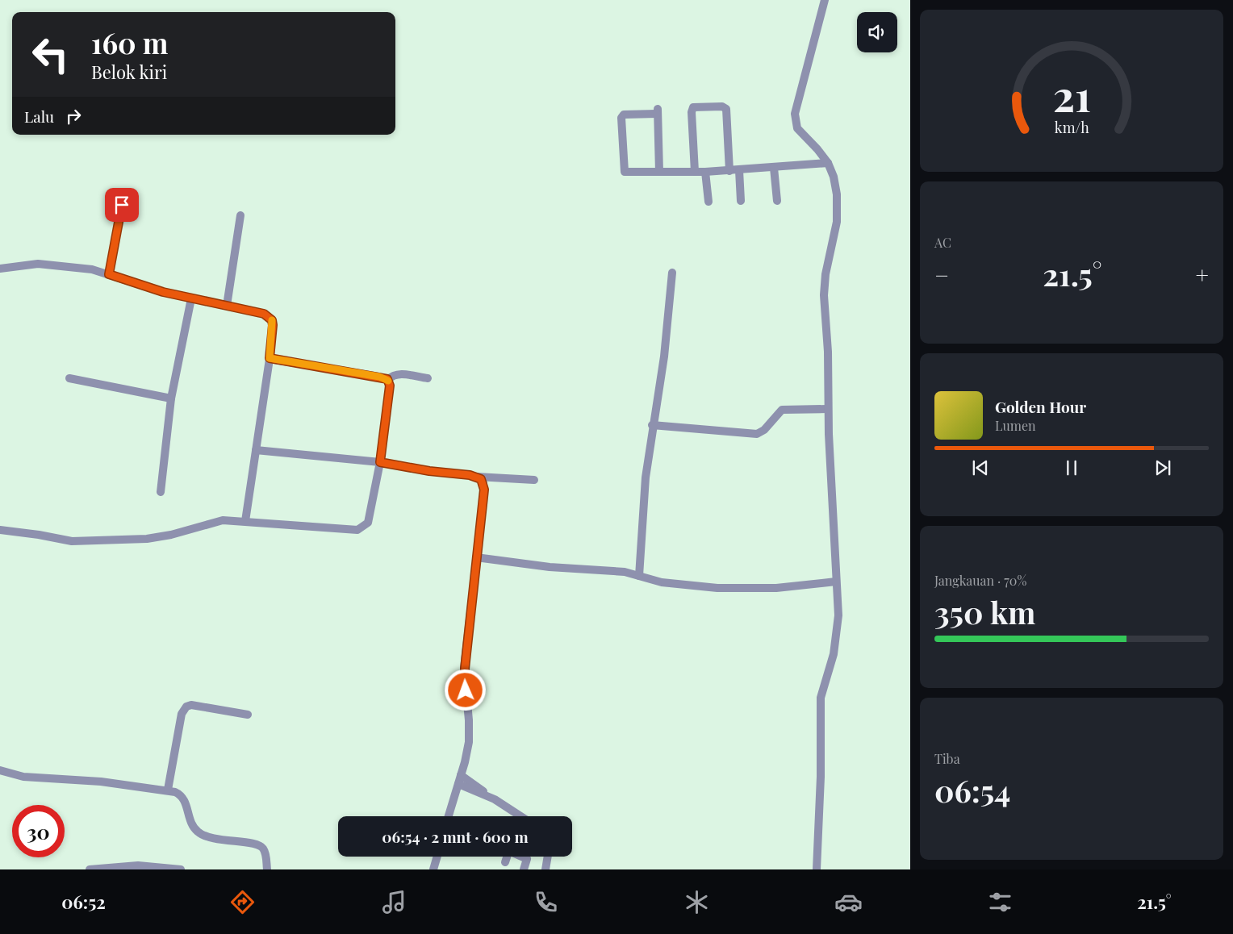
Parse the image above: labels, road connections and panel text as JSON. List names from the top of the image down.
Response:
{
  "page": {
    "turn": ["160 m", "Belok kiri"],
    "then": "Lalu",
    "tile": [
      "AC",
      ["Jangkauan · 70%", "350 km"],
      ["Tiba", "06:54"]
    ],
    "heat": ["−", "21.5°", "+"],
    "song": ["Golden Hour", "Lumen"],
    "limit": "30",
    "trip": "06:54 · 2 mnt · 600 m",
    "tabs": ["06:52", "21.5°"],
    "gauge": ["21", "km/h"]
  }
}
